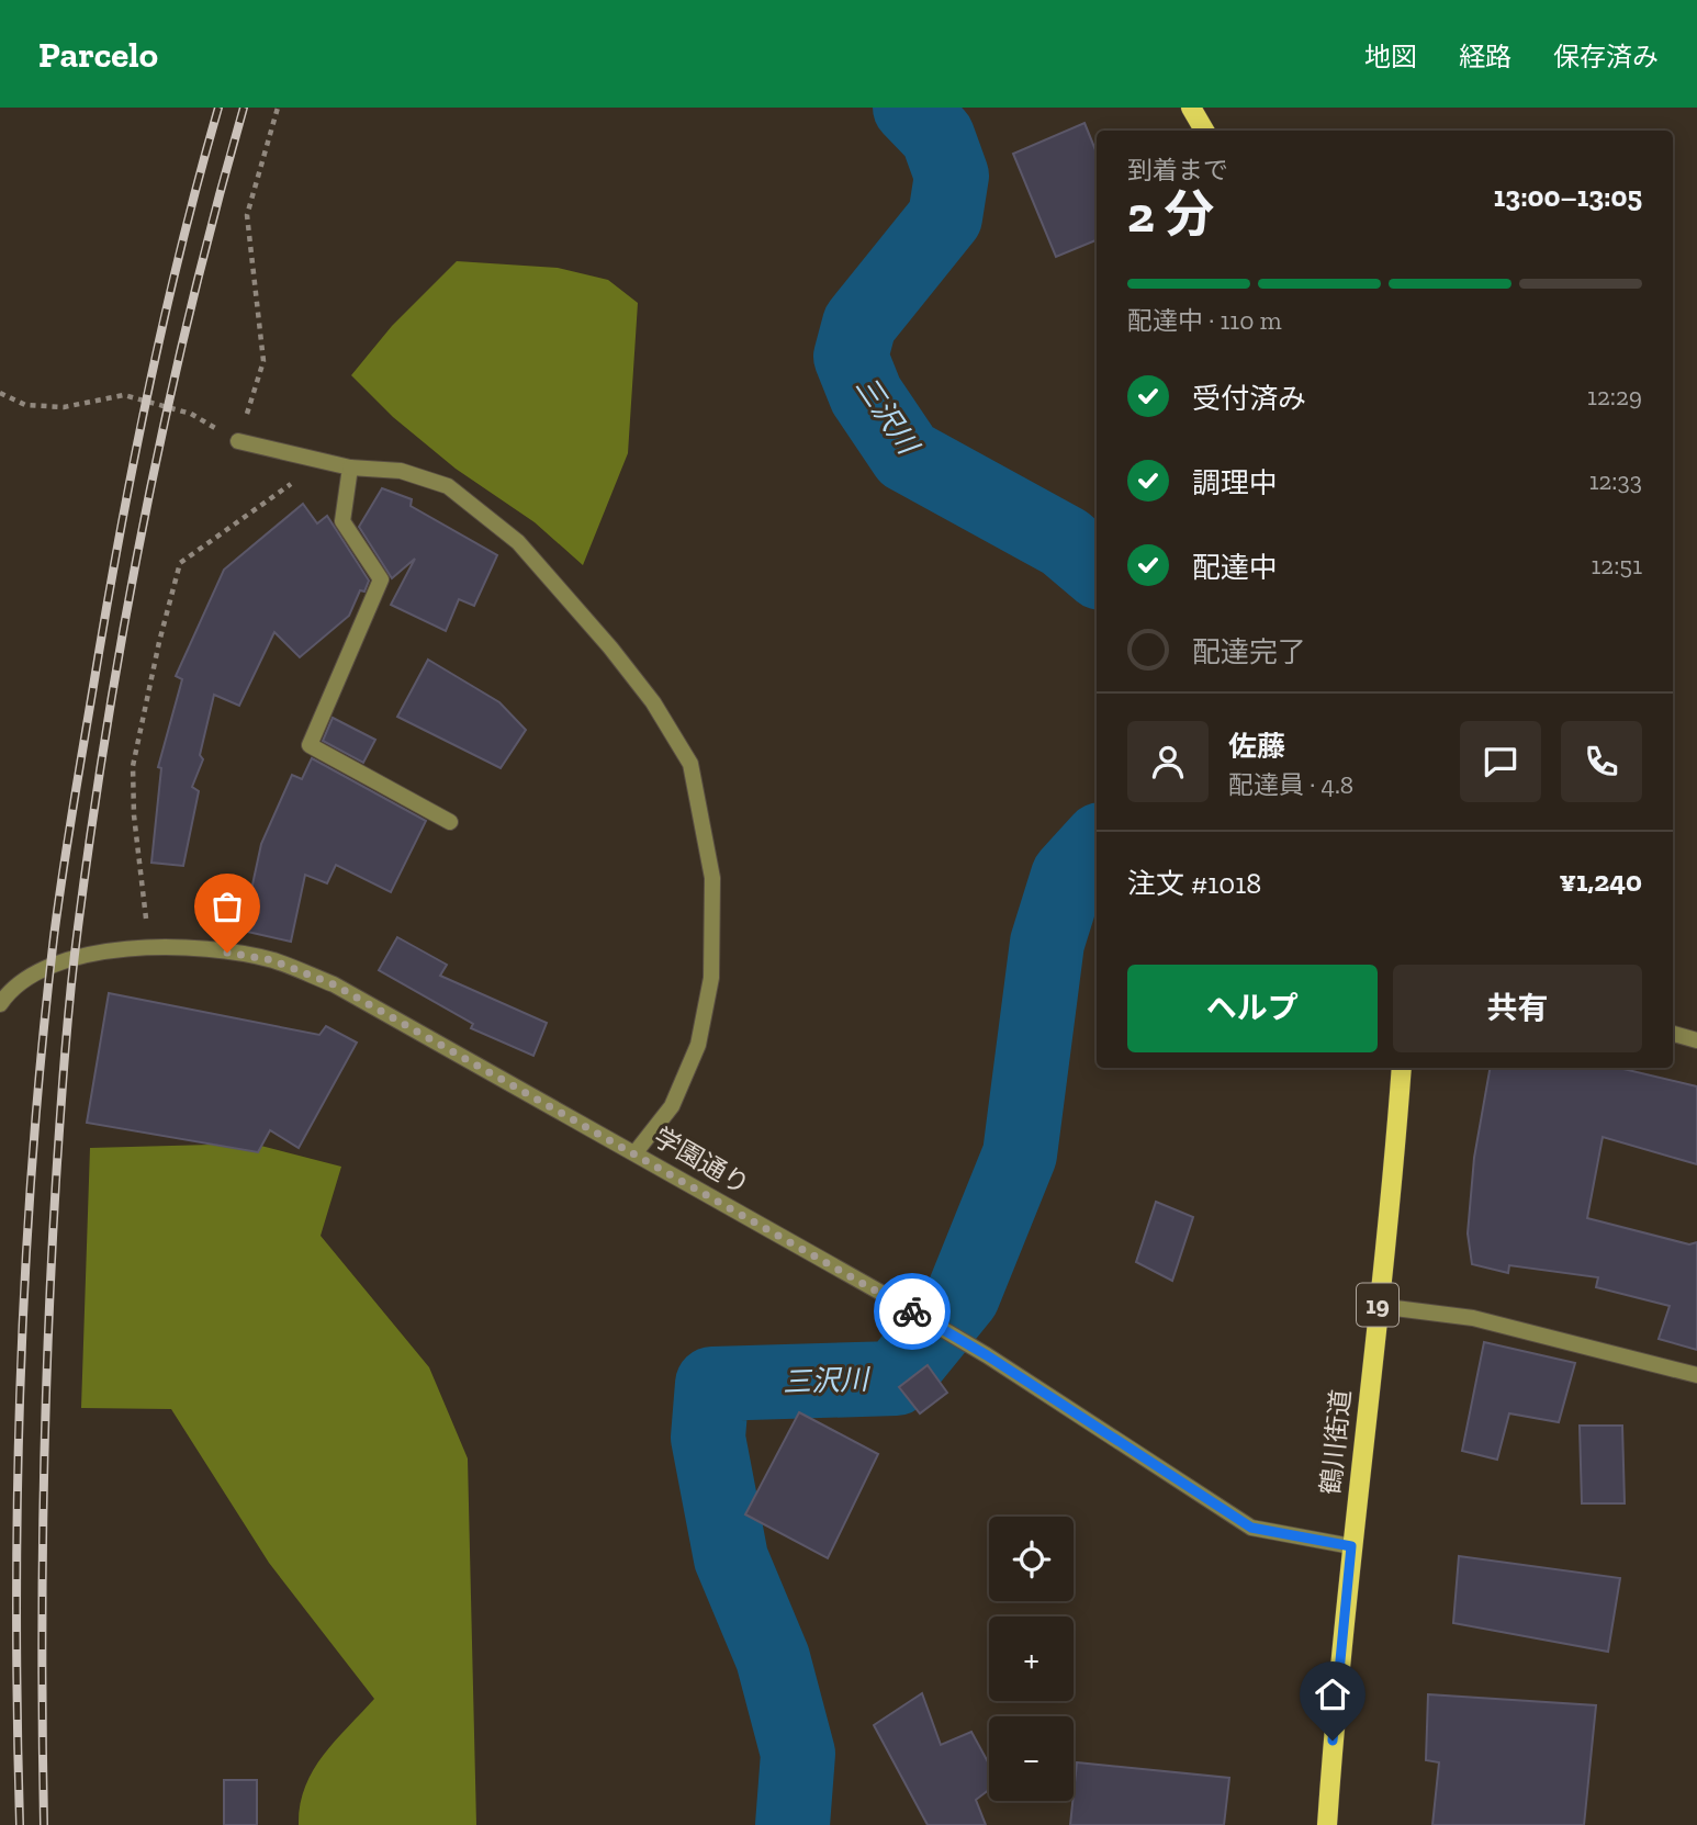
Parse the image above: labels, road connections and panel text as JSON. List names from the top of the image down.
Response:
{
  "streets": {
    "main road": ["19", "鶴川街道"],
    "street": ["学園通り"]
  },
  "crossings": [
    ["学園通り", "鶴川街道"]
  ],
  "water": ["三沢川"],
  "page": {
    "header": "Parcelo",
    "nav": ["地図", "経路", "保存済み"],
    "heading": ["2 分", "到着まで", "13:00–13:05"],
    "panel": [
      "佐藤",
      "配達員 · 4.8",
      "注文 #1018",
      "¥1,240"
    ],
    "bar": "配達中 · 110 m",
    "list": [
      ["受付済み", "12:29"],
      ["調理中", "12:33"],
      ["配達中", "12:51"],
      "配達完了"
    ],
    "buttons": ["ヘルプ", "共有"],
    "map_buttons": ["+", "−"]
  }
}
